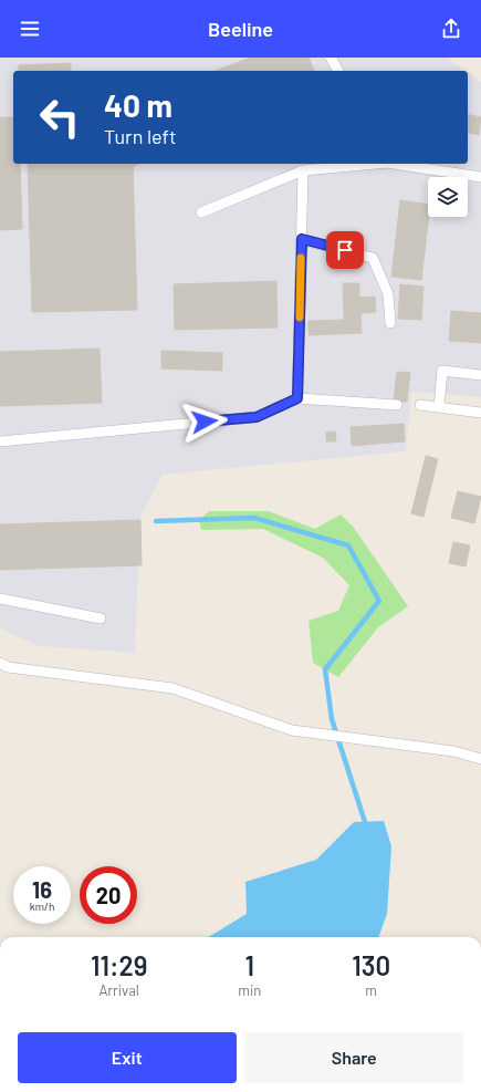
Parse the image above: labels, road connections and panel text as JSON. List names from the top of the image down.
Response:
{
  "page": {
    "header": "Beeline",
    "turn": ["40 m", "Turn left"],
    "speed": "16 km/h",
    "limit": "20",
    "eta": [
      "11:29",
      "Arrival",
      "1",
      "min",
      "130",
      "m"
    ],
    "buttons": ["Exit", "Share"]
  }
}
